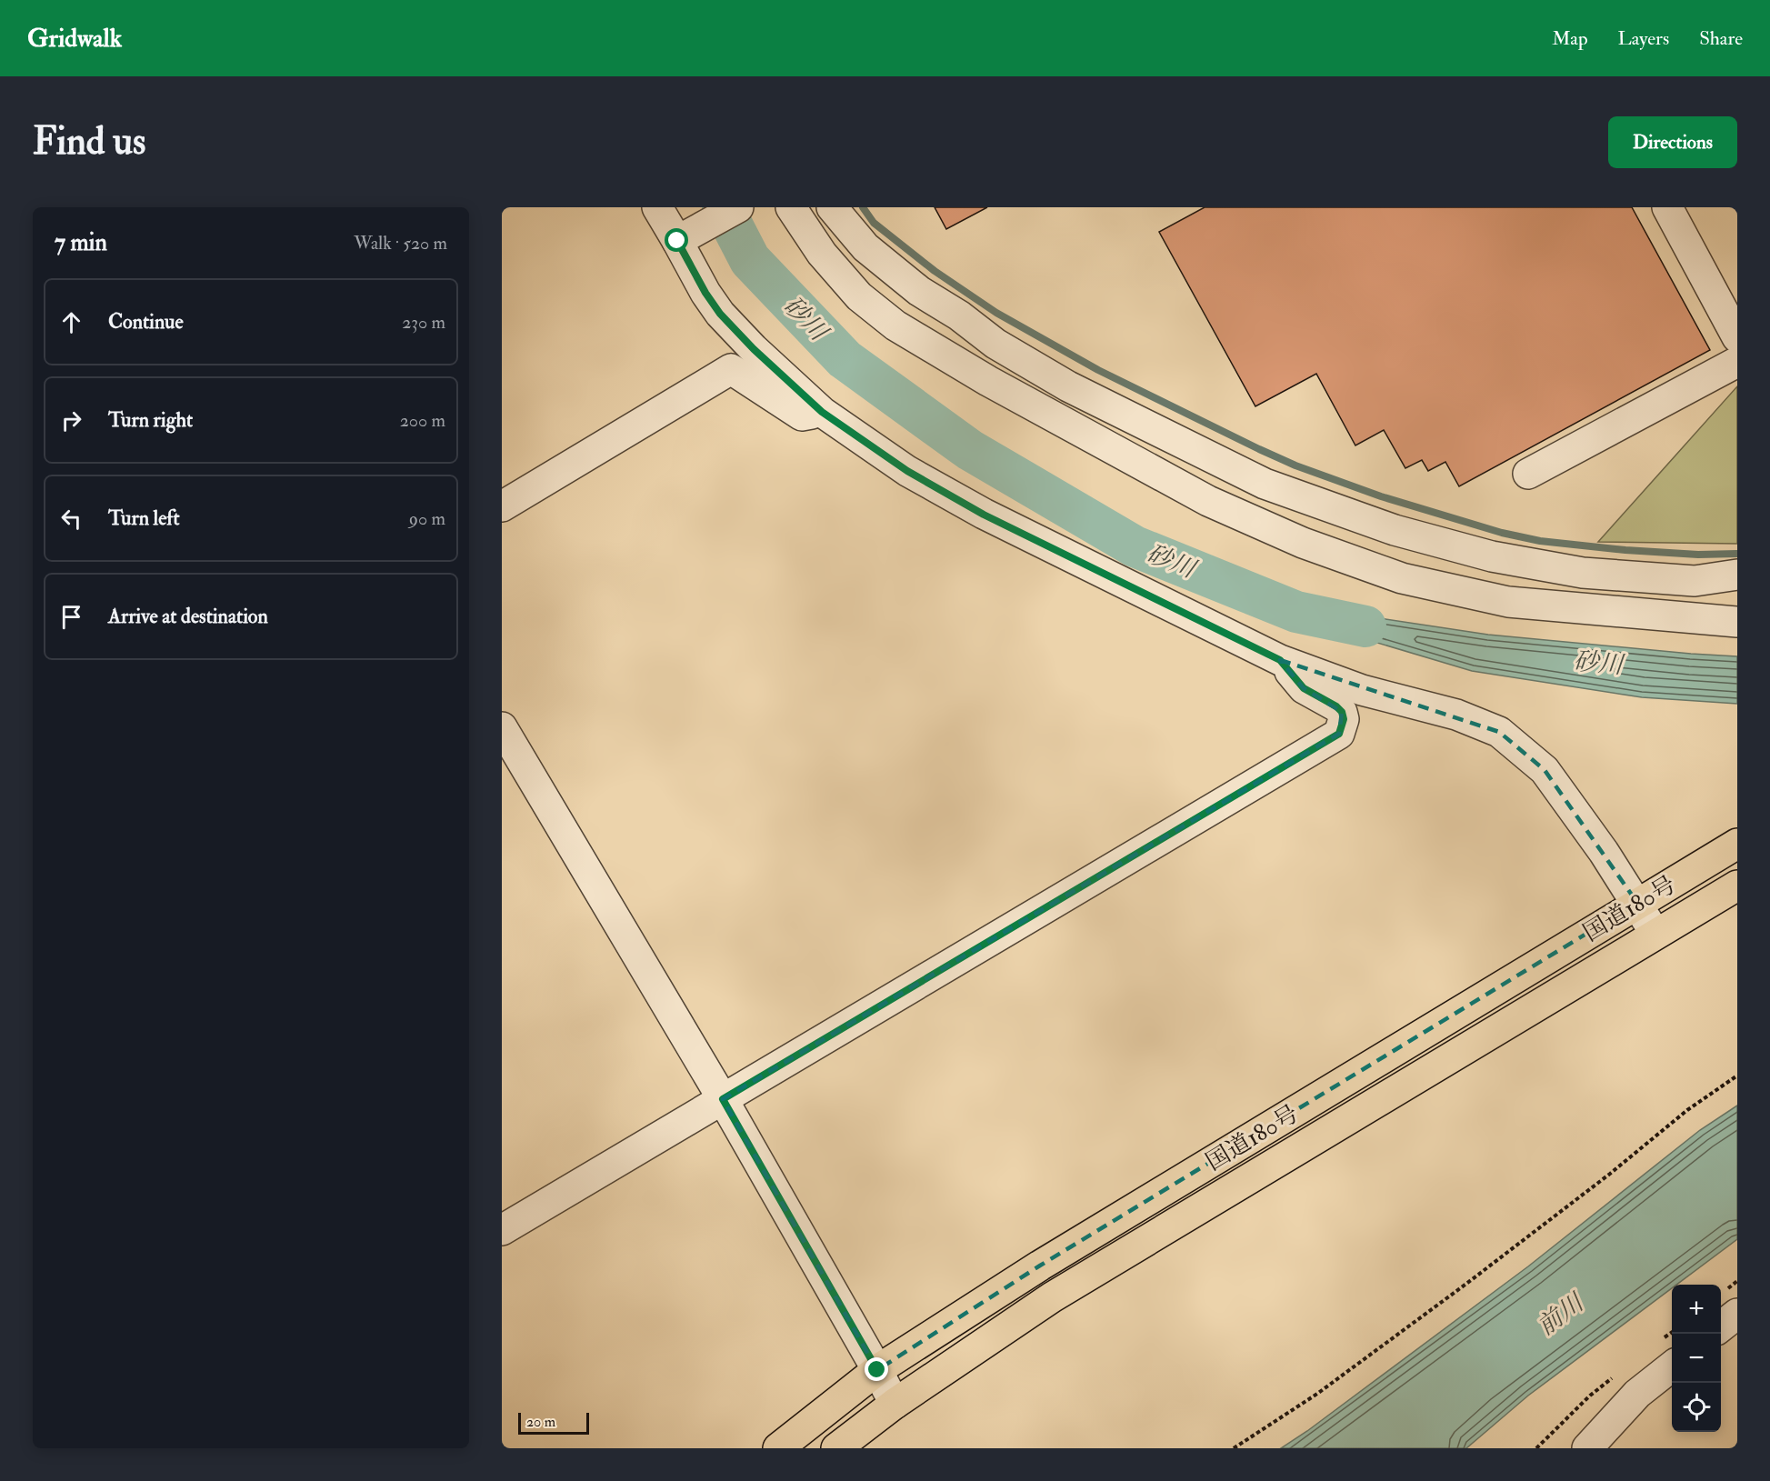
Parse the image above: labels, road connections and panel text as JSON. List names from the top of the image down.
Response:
{
  "streets": {
    "highway": ["国道180号"]
  },
  "water": ["砂川", "前川"],
  "scale_bar": "20 m",
  "page": {
    "header": "Gridwalk",
    "nav": ["Map", "Layers", "Share"],
    "buttons": "Directions",
    "title": "Find us",
    "heading": ["7 min", "Walk · 520 m"],
    "list": [
      ["Continue", "230 m"],
      ["Turn right", "200 m"],
      ["Turn left", "90 m"],
      "Arrive at destination"
    ],
    "map_buttons": ["+", "−"],
    "scale": "20 m"
  }
}
